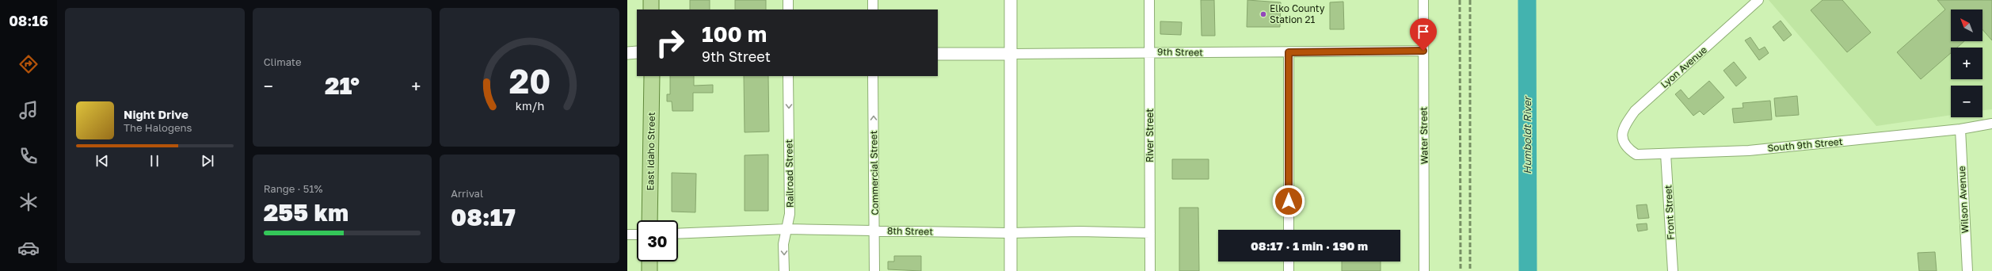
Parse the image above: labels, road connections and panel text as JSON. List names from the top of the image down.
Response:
{
  "streets": {
    "main road": ["East Idaho Street"],
    "street": [
      "9th Street",
      "Lyon Avenue",
      "River Street",
      "Water Street",
      "South 9th Street",
      "Commercial Street",
      "Railroad Street",
      "Wilson Avenue",
      "Front Street",
      "8th Street"
    ]
  },
  "crossings": [
    ["9th Street", "River Street"],
    ["9th Street", "Water Street"],
    ["Lyon Avenue", "South 9th Street"],
    ["River Street", "8th Street"],
    ["South 9th Street", "Wilson Avenue"],
    ["South 9th Street", "Front Street"],
    ["Commercial Street", "8th Street"],
    ["Railroad Street", "8th Street"]
  ],
  "one_way": ["Commercial Street", "Railroad Street"],
  "water": ["Humboldt River"],
  "places": ["Elko County Station 21"],
  "north": "top left",
  "page": {
    "tabs": "08:16",
    "tile": [
      "Climate",
      ["Range · 51%", "255 km"],
      ["Arrival", "08:17"]
    ],
    "map_buttons": ["+", "−"],
    "turn": ["100 m", "9th Street"],
    "heat": ["−", "21°", "+"],
    "song": ["Night Drive", "The Halogens"],
    "limit": "30",
    "trip": "08:17 · 1 min · 190 m",
    "gauge": ["20", "km/h"]
  }
}
